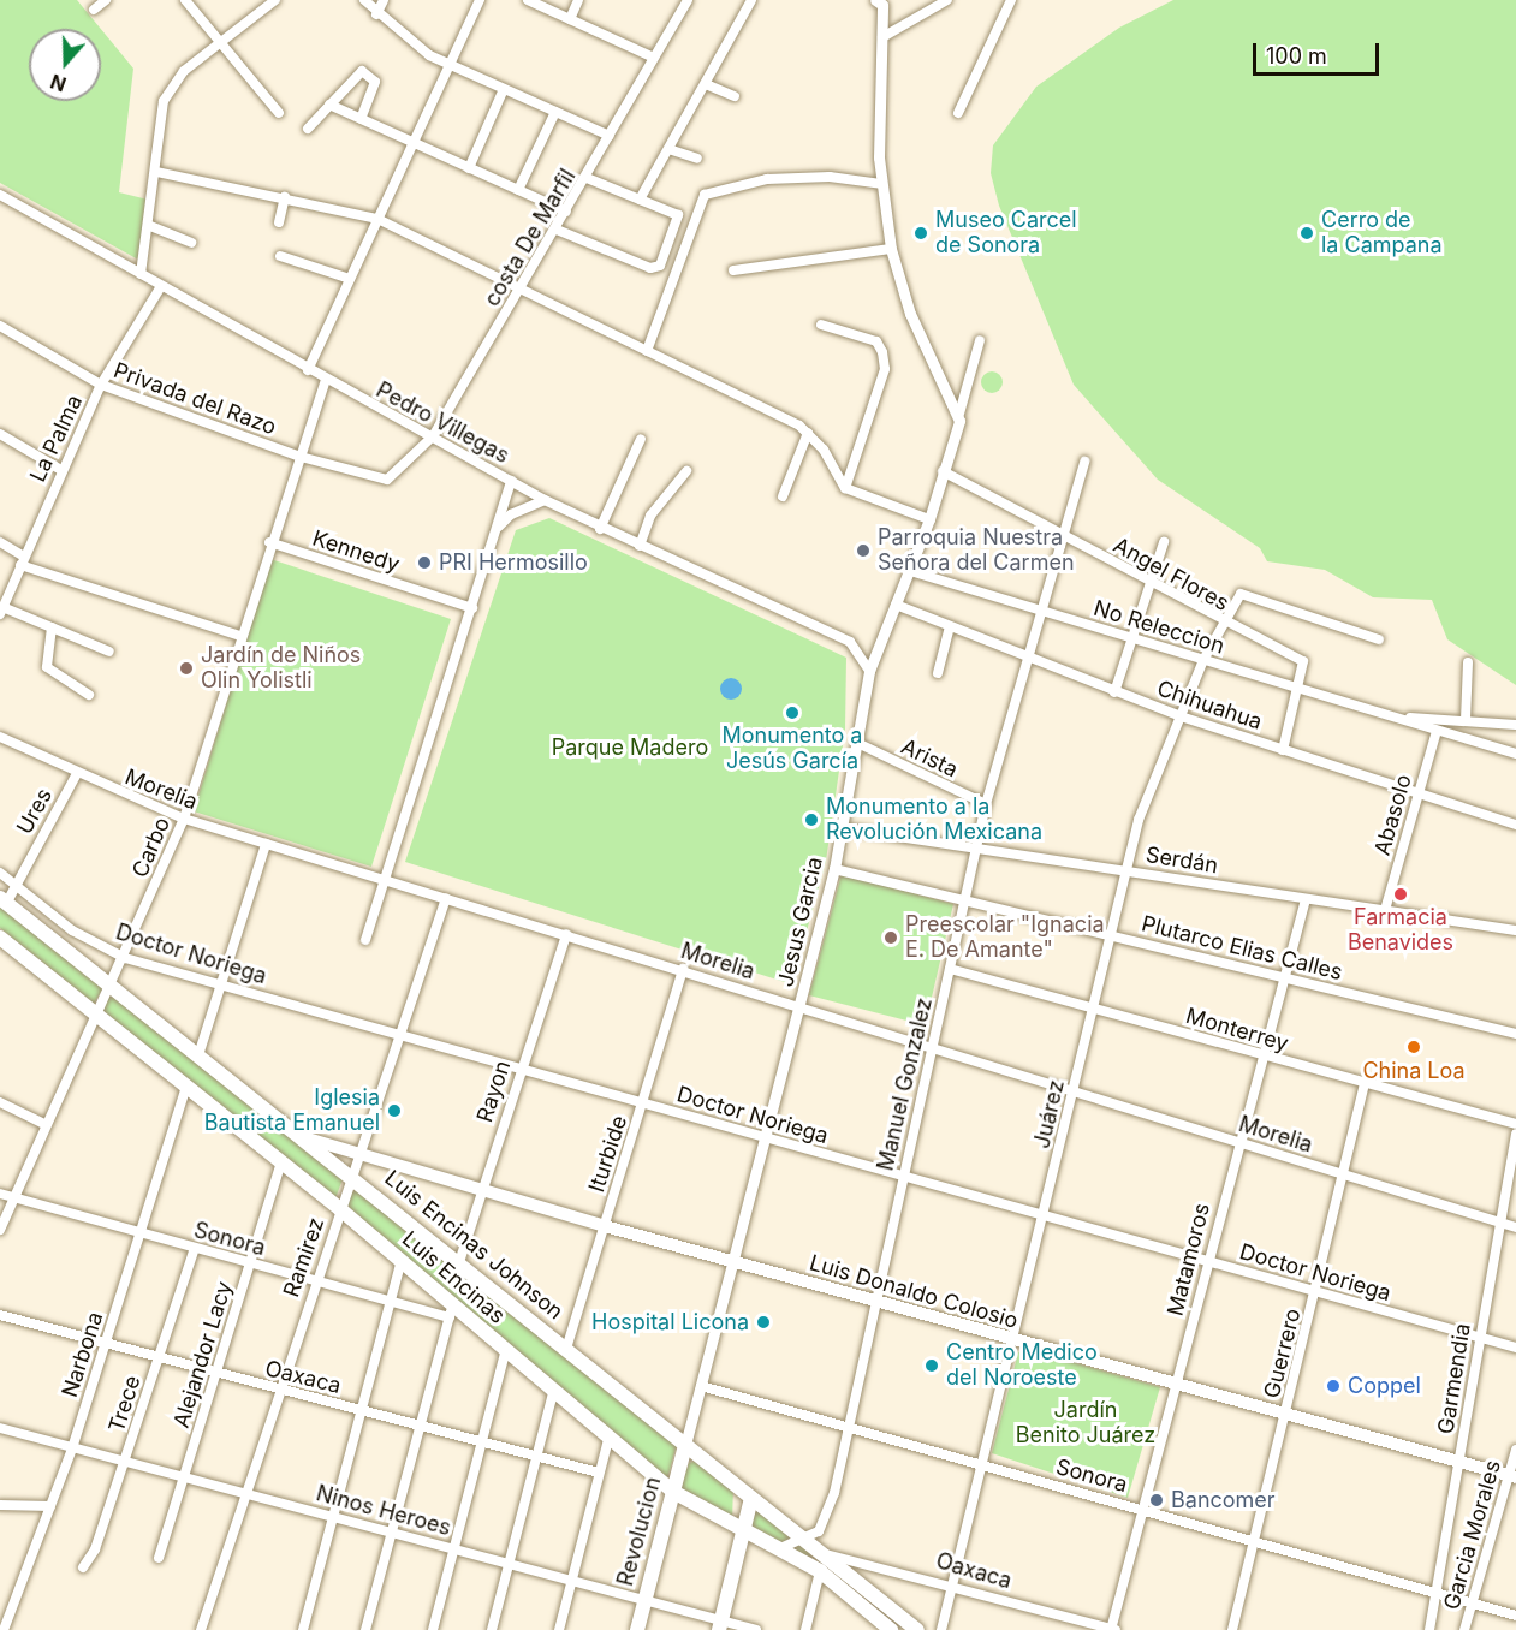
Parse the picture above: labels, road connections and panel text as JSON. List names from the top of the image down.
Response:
{
  "streets": {
    "main road": [
      "Luis Encinas Johnson",
      "Luis Encinas",
      "Luis Donaldo Colosio",
      "Revolucion"
    ],
    "street": [
      "costa De Marfil",
      "Privada del Razo",
      "Pedro Villegas",
      "La Palma",
      "Kennedy",
      "Angel Flores",
      "No Releccion",
      "Chihuahua",
      "Arista",
      "Morelia",
      "Ures",
      "Abasolo",
      "Carbo",
      "Serdán",
      "Jesus Garcia",
      "Plutarco Elias Calles",
      "Doctor Noriega",
      "Monterrey",
      "Manuel Gonzalez",
      "Rayon",
      "Juárez",
      "Iturbide",
      "Sonora",
      "Ramirez",
      "Matamoros",
      "Guerrero",
      "Narbona",
      "Alejandor Lacy",
      "Oaxaca",
      "Garmendia",
      "Trece",
      "Ninos Heroes",
      "Garcia Morales"
    ]
  },
  "crossings": [
    ["costa De Marfil", "Privada del Razo"],
    ["costa De Marfil", "Pedro Villegas"],
    ["Privada del Razo", "La Palma"],
    ["Privada del Razo", "Carbo"],
    ["Pedro Villegas", "La Palma"],
    ["Pedro Villegas", "Carbo"],
    ["Pedro Villegas", "Jesus Garcia"],
    ["Kennedy", "Carbo"],
    ["Angel Flores", "No Releccion"],
    ["Angel Flores", "Chihuahua"],
    ["Angel Flores", "Jesus Garcia"],
    ["Angel Flores", "Manuel Gonzalez"],
    ["Angel Flores", "Juárez"],
    ["No Releccion", "Jesus Garcia"],
    ["No Releccion", "Manuel Gonzalez"],
    ["No Releccion", "Juárez"],
    ["Chihuahua", "Abasolo"],
    ["Chihuahua", "Jesus Garcia"],
    ["Chihuahua", "Manuel Gonzalez"],
    ["Chihuahua", "Juárez"],
    ["Arista", "Jesus Garcia"],
    ["Arista", "Manuel Gonzalez"],
    ["Morelia", "Ures"],
    ["Morelia", "Carbo"],
    ["Morelia", "Jesus Garcia"],
    ["Morelia", "Manuel Gonzalez"],
    ["Morelia", "Rayon"],
    ["Morelia", "Juárez"],
    ["Morelia", "Iturbide"],
    ["Morelia", "Ramirez"],
    ["Morelia", "Matamoros"],
    ["Morelia", "Guerrero"],
    ["Morelia", "Garmendia"],
    ["Ures", "Doctor Noriega"],
    ["Ures", "Luis Encinas Johnson"],
    ["Abasolo", "Serdán"],
    ["Carbo", "Doctor Noriega"],
    ["Carbo", "Sonora"],
    ["Carbo", "Luis Encinas Johnson"],
    ["Carbo", "Luis Encinas"],
    ["Serdán", "Jesus Garcia"],
    ["Serdán", "Manuel Gonzalez"],
    ["Serdán", "Juárez"],
    ["Serdán", "Matamoros"],
    ["Jesus Garcia", "Plutarco Elias Calles"],
    ["Jesus Garcia", "Doctor Noriega"],
    ["Jesus Garcia", "Sonora"],
    ["Jesus Garcia", "Luis Encinas Johnson"],
    ["Jesus Garcia", "Luis Donaldo Colosio"],
    ["Jesus Garcia", "Revolucion"],
    ["Plutarco Elias Calles", "Manuel Gonzalez"],
    ["Plutarco Elias Calles", "Juárez"],
    ["Plutarco Elias Calles", "Matamoros"],
    ["Doctor Noriega", "Manuel Gonzalez"],
    ["Doctor Noriega", "Rayon"],
    ["Doctor Noriega", "Juárez"],
    ["Doctor Noriega", "Iturbide"],
    ["Doctor Noriega", "Ramirez"],
    ["Doctor Noriega", "Matamoros"],
    ["Doctor Noriega", "Guerrero"],
    ["Doctor Noriega", "Garmendia"],
    ["Monterrey", "Manuel Gonzalez"],
    ["Monterrey", "Juárez"],
    ["Monterrey", "Matamoros"],
    ["Monterrey", "Guerrero"],
    ["Manuel Gonzalez", "Sonora"],
    ["Manuel Gonzalez", "Luis Encinas Johnson"],
    ["Manuel Gonzalez", "Luis Donaldo Colosio"],
    ["Rayon", "Luis Encinas Johnson"],
    ["Rayon", "Luis Donaldo Colosio"],
    ["Juárez", "Sonora"],
    ["Juárez", "Luis Donaldo Colosio"],
    ["Juárez", "Oaxaca"],
    ["Iturbide", "Luis Encinas Johnson"],
    ["Iturbide", "Luis Donaldo Colosio"],
    ["Sonora", "Ramirez"],
    ["Sonora", "Matamoros"],
    ["Sonora", "Luis Encinas"],
    ["Sonora", "Guerrero"],
    ["Sonora", "Narbona"],
    ["Sonora", "Alejandor Lacy"],
    ["Sonora", "Garmendia"],
    ["Sonora", "Trece"],
    ["Sonora", "Garcia Morales"],
    ["Luis Encinas Johnson", "Ramirez"],
    ["Luis Encinas Johnson", "Luis Donaldo Colosio"],
    ["Luis Encinas Johnson", "Oaxaca"],
    ["Luis Encinas Johnson", "Revolucion"],
    ["Ramirez", "Luis Encinas"],
    ["Ramirez", "Luis Donaldo Colosio"],
    ["Ramirez", "Oaxaca"],
    ["Ramirez", "Ninos Heroes"],
    ["Matamoros", "Luis Donaldo Colosio"],
    ["Matamoros", "Oaxaca"],
    ["Luis Encinas", "Narbona"],
    ["Luis Encinas", "Alejandor Lacy"],
    ["Luis Encinas", "Revolucion"],
    ["Luis Donaldo Colosio", "Guerrero"],
    ["Luis Donaldo Colosio", "Garmendia"],
    ["Luis Donaldo Colosio", "Garcia Morales"],
    ["Narbona", "Oaxaca"],
    ["Narbona", "Ninos Heroes"],
    ["Alejandor Lacy", "Oaxaca"],
    ["Alejandor Lacy", "Ninos Heroes"],
    ["Oaxaca", "Trece"],
    ["Trece", "Ninos Heroes"],
    ["Ninos Heroes", "Revolucion"]
  ],
  "parks": ["Parque Madero", "Jardín Benito Juárez"],
  "places": [
    "Museo Carcel de Sonora",
    "Cerro de la Campana",
    "Parroquia Nuestra Señora del Carmen",
    "PRI Hermosillo",
    "Jardín de Niños Olin Yolistli",
    "Monumento a Jesús García",
    "Monumento a la Revolución Mexicana",
    "Farmacia Benavides",
    "Preescolar \"Ignacia E. De Amante\"",
    "China Loa",
    "Iglesia Bautista Emanuel",
    "Hospital Licona",
    "Centro Medico del Noroeste",
    "Coppel",
    "Bancomer"
  ],
  "scale_bar": "100 m",
  "north": "bottom"
}
